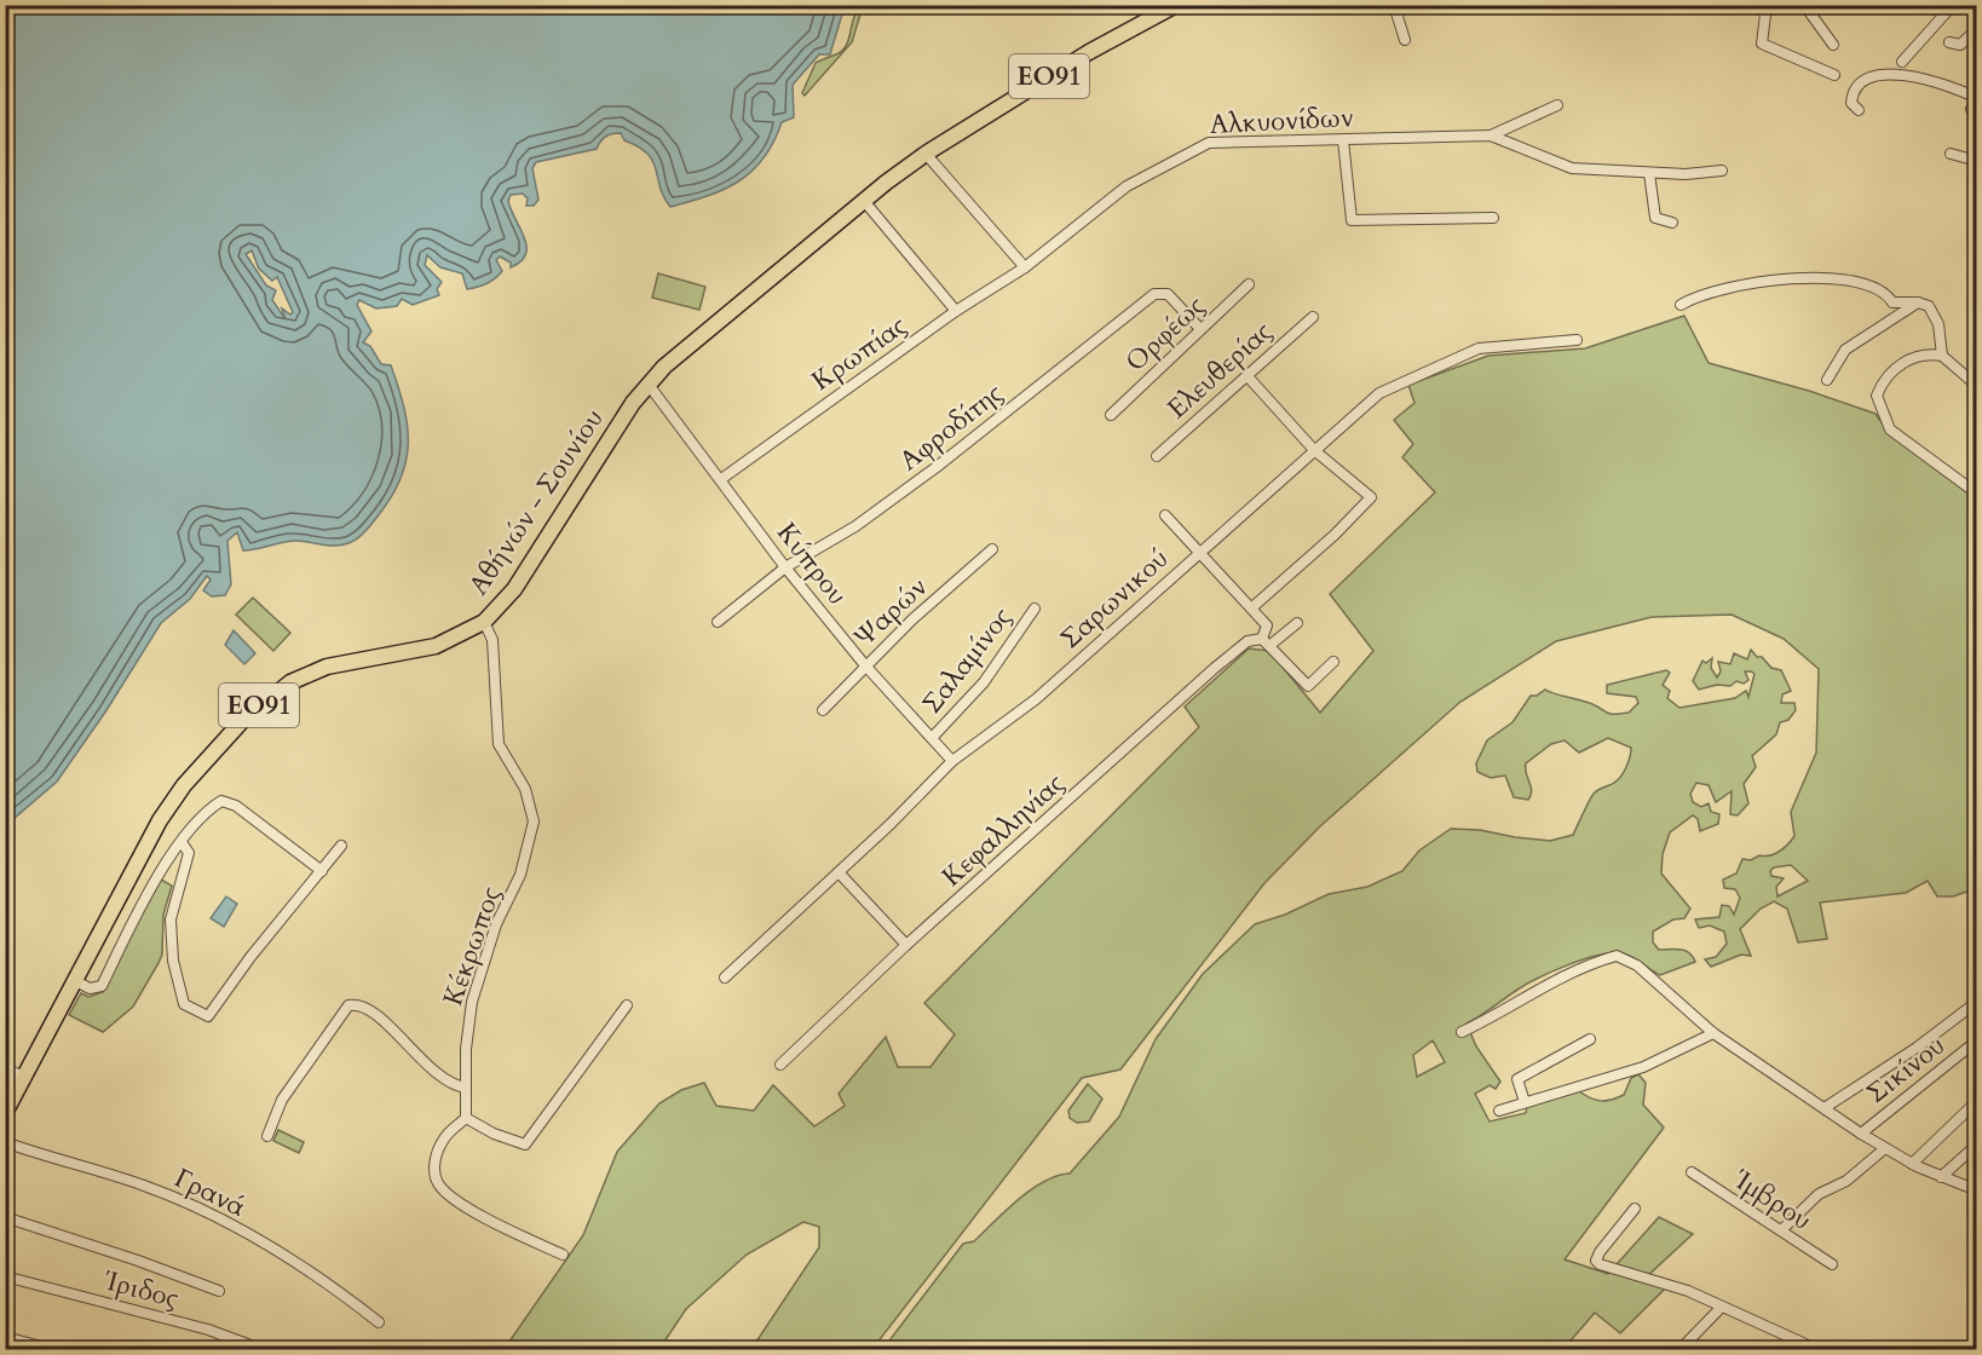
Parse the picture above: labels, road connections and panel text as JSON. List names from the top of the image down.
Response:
{
  "streets": {
    "main road": ["ΕΟ91", "Αθήνών - Σουνίου"],
    "street": [
      "Αλκυονίδων",
      "Ορφέως",
      "Κρωπίας",
      "Ελευθερίας",
      "Αφροδίτης",
      "Κύπρου",
      "Σαρωνικού",
      "Ψαρών",
      "Σαλαμίνος",
      "Κεφαλληνίας",
      "Κέκρωπος",
      "Σικίνου",
      "Γρανά",
      "Ίμβρου",
      "Ίριδος"
    ]
  },
  "crossings": [
    ["Αλκυονίδων", "Κρωπίας"],
    ["Ορφέως", "Αφροδίτης"],
    ["Κρωπίας", "Κύπρου"],
    ["Αφροδίτης", "Κύπρου"],
    ["Αθήνών - Σουνίου", "Κύπρου"],
    ["Αθήνών - Σουνίου", "Κέκρωπος"],
    ["Κύπρου", "Σαρωνικού"],
    ["Κύπρου", "Ψαρών"],
    ["Κύπρου", "Σαλαμίνος"]
  ]
}
